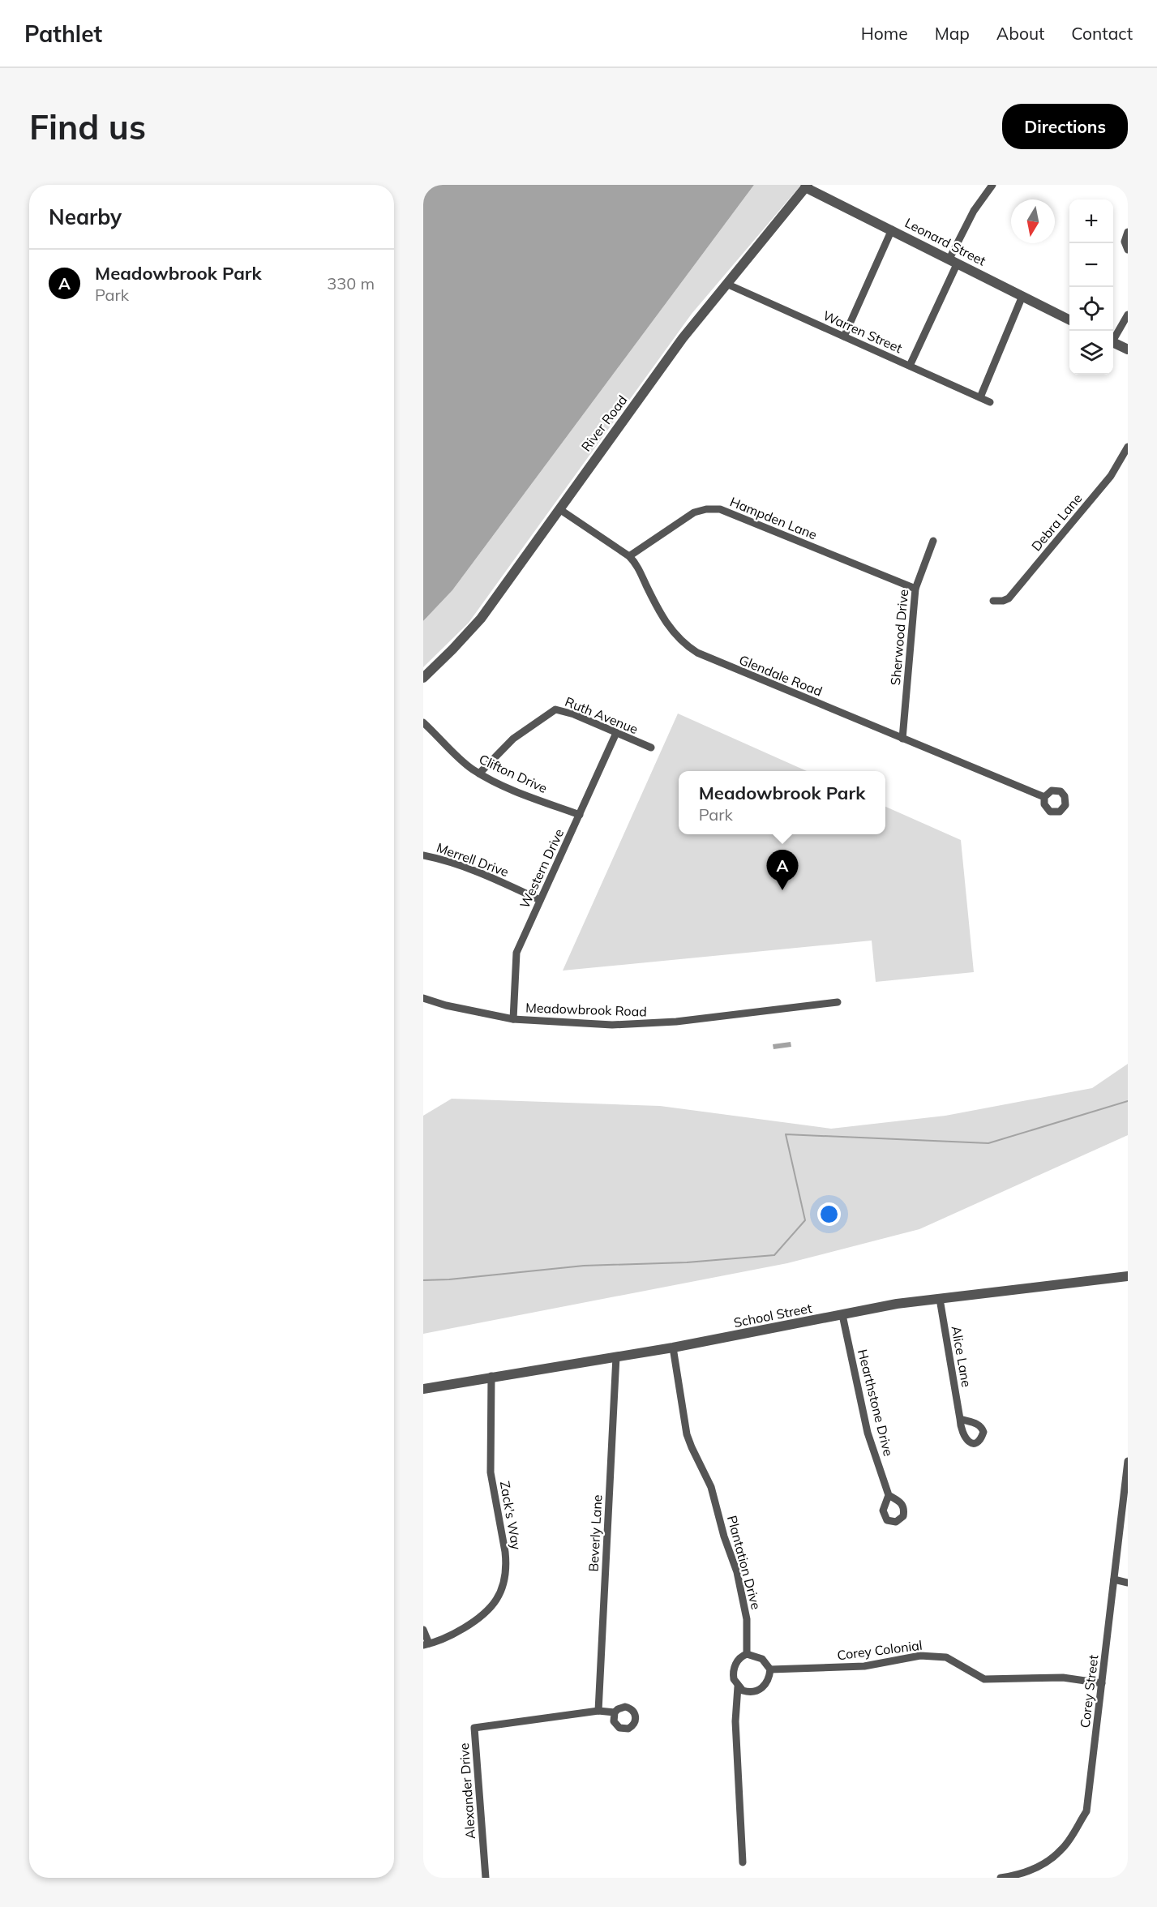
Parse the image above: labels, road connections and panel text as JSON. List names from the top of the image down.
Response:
{
  "streets": {
    "street": [
      "Leonard Street",
      "Warren Street",
      "River Road",
      "Hampden Lane",
      "Debra Lane",
      "Sherwood Drive",
      "Glendale Road",
      "Ruth Avenue",
      "Clifton Drive",
      "Merrell Drive",
      "Western Drive",
      "Meadowbrook Road",
      "School Street",
      "Alice Lane",
      "Hearthstone Drive",
      "Zack's Way",
      "Beverly Lane",
      "Plantation Drive",
      "Corey Colonial",
      "Corey Street",
      "Alexander Drive"
    ]
  },
  "crossings": [
    ["Leonard Street", "River Road"],
    ["Warren Street", "River Road"],
    ["River Road", "Glendale Road"],
    ["Hampden Lane", "Sherwood Drive"],
    ["Hampden Lane", "Glendale Road"],
    ["Sherwood Drive", "Glendale Road"],
    ["Ruth Avenue", "Clifton Drive"],
    ["Ruth Avenue", "Western Drive"],
    ["Clifton Drive", "Western Drive"],
    ["Merrell Drive", "Western Drive"],
    ["Western Drive", "Meadowbrook Road"],
    ["School Street", "Alice Lane"],
    ["School Street", "Hearthstone Drive"],
    ["School Street", "Zack's Way"],
    ["School Street", "Beverly Lane"],
    ["School Street", "Plantation Drive"],
    ["Beverly Lane", "Alexander Drive"],
    ["Plantation Drive", "Corey Colonial"],
    ["Corey Colonial", "Corey Street"]
  ],
  "north": "bottom",
  "page": {
    "header": "Pathlet",
    "nav": [
      "Home",
      "Map",
      "About",
      "Contact"
    ],
    "buttons": "Directions",
    "title": "Find us",
    "heading": "Nearby",
    "map_buttons": ["+", "−"],
    "list": [
      {
        "mark": "A",
        "name": "Meadowbrook Park",
        "note": "Park",
        "value": "330 m"
      }
    ],
    "popup": ["Meadowbrook Park", "Park"],
    "pins": "A"
  }
}
